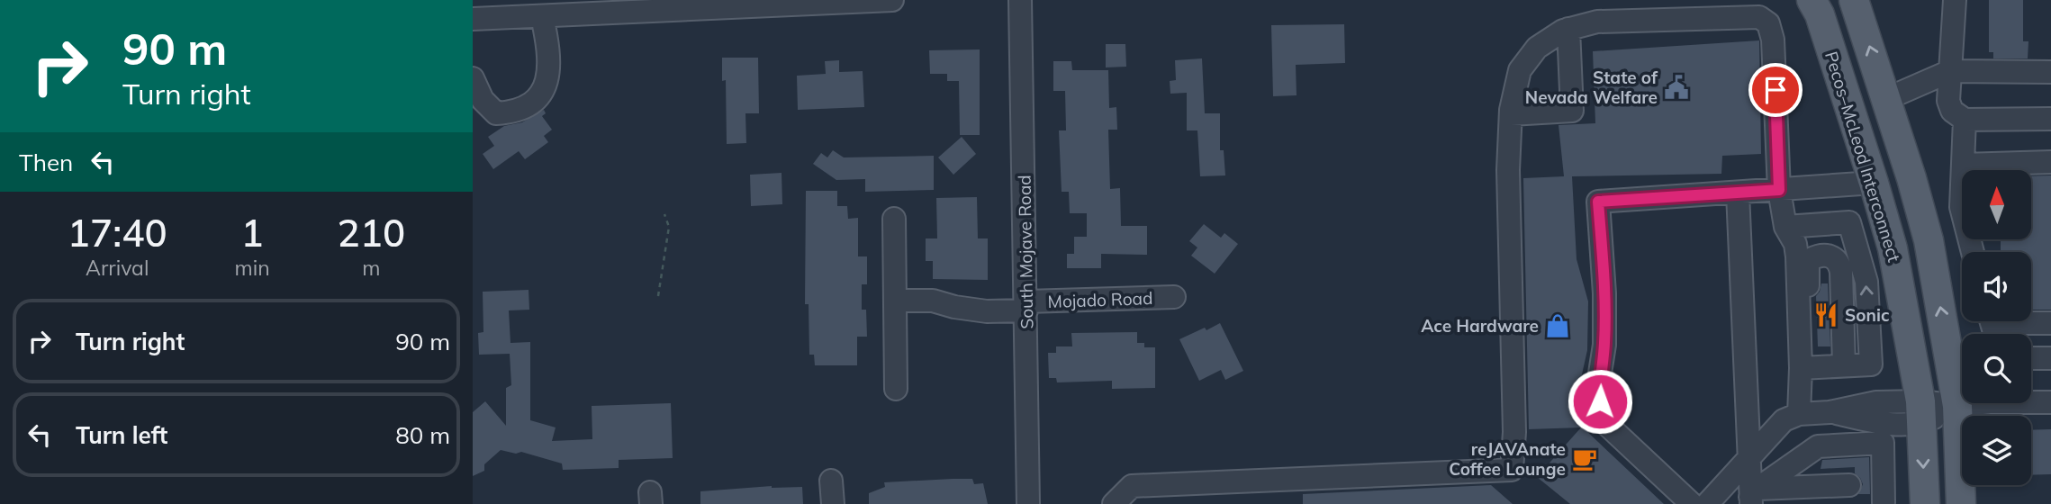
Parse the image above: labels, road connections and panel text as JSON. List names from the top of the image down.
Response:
{
  "streets": {
    "main road": ["Pecos–McLeod Interconnect"],
    "street": ["South Mojave Road", "Mojado Road"]
  },
  "crossings": [
    ["South Mojave Road", "Mojado Road"]
  ],
  "places": {
    "public building": ["State of Nevada Welfare"],
    "restaurant": ["Sonic"],
    "shop": ["Ace Hardware"],
    "cafe": ["reJAVAnate Coffee Lounge"]
  },
  "north": "top",
  "page": {
    "turn": ["90 m", "Turn right"],
    "then": "Then",
    "eta": [
      "17:40",
      "Arrival",
      "1",
      "min",
      "210",
      "m"
    ],
    "list": [
      {
        "name": "Turn right",
        "value": "90 m"
      },
      {
        "name": "Turn left",
        "value": "80 m"
      }
    ]
  }
}
